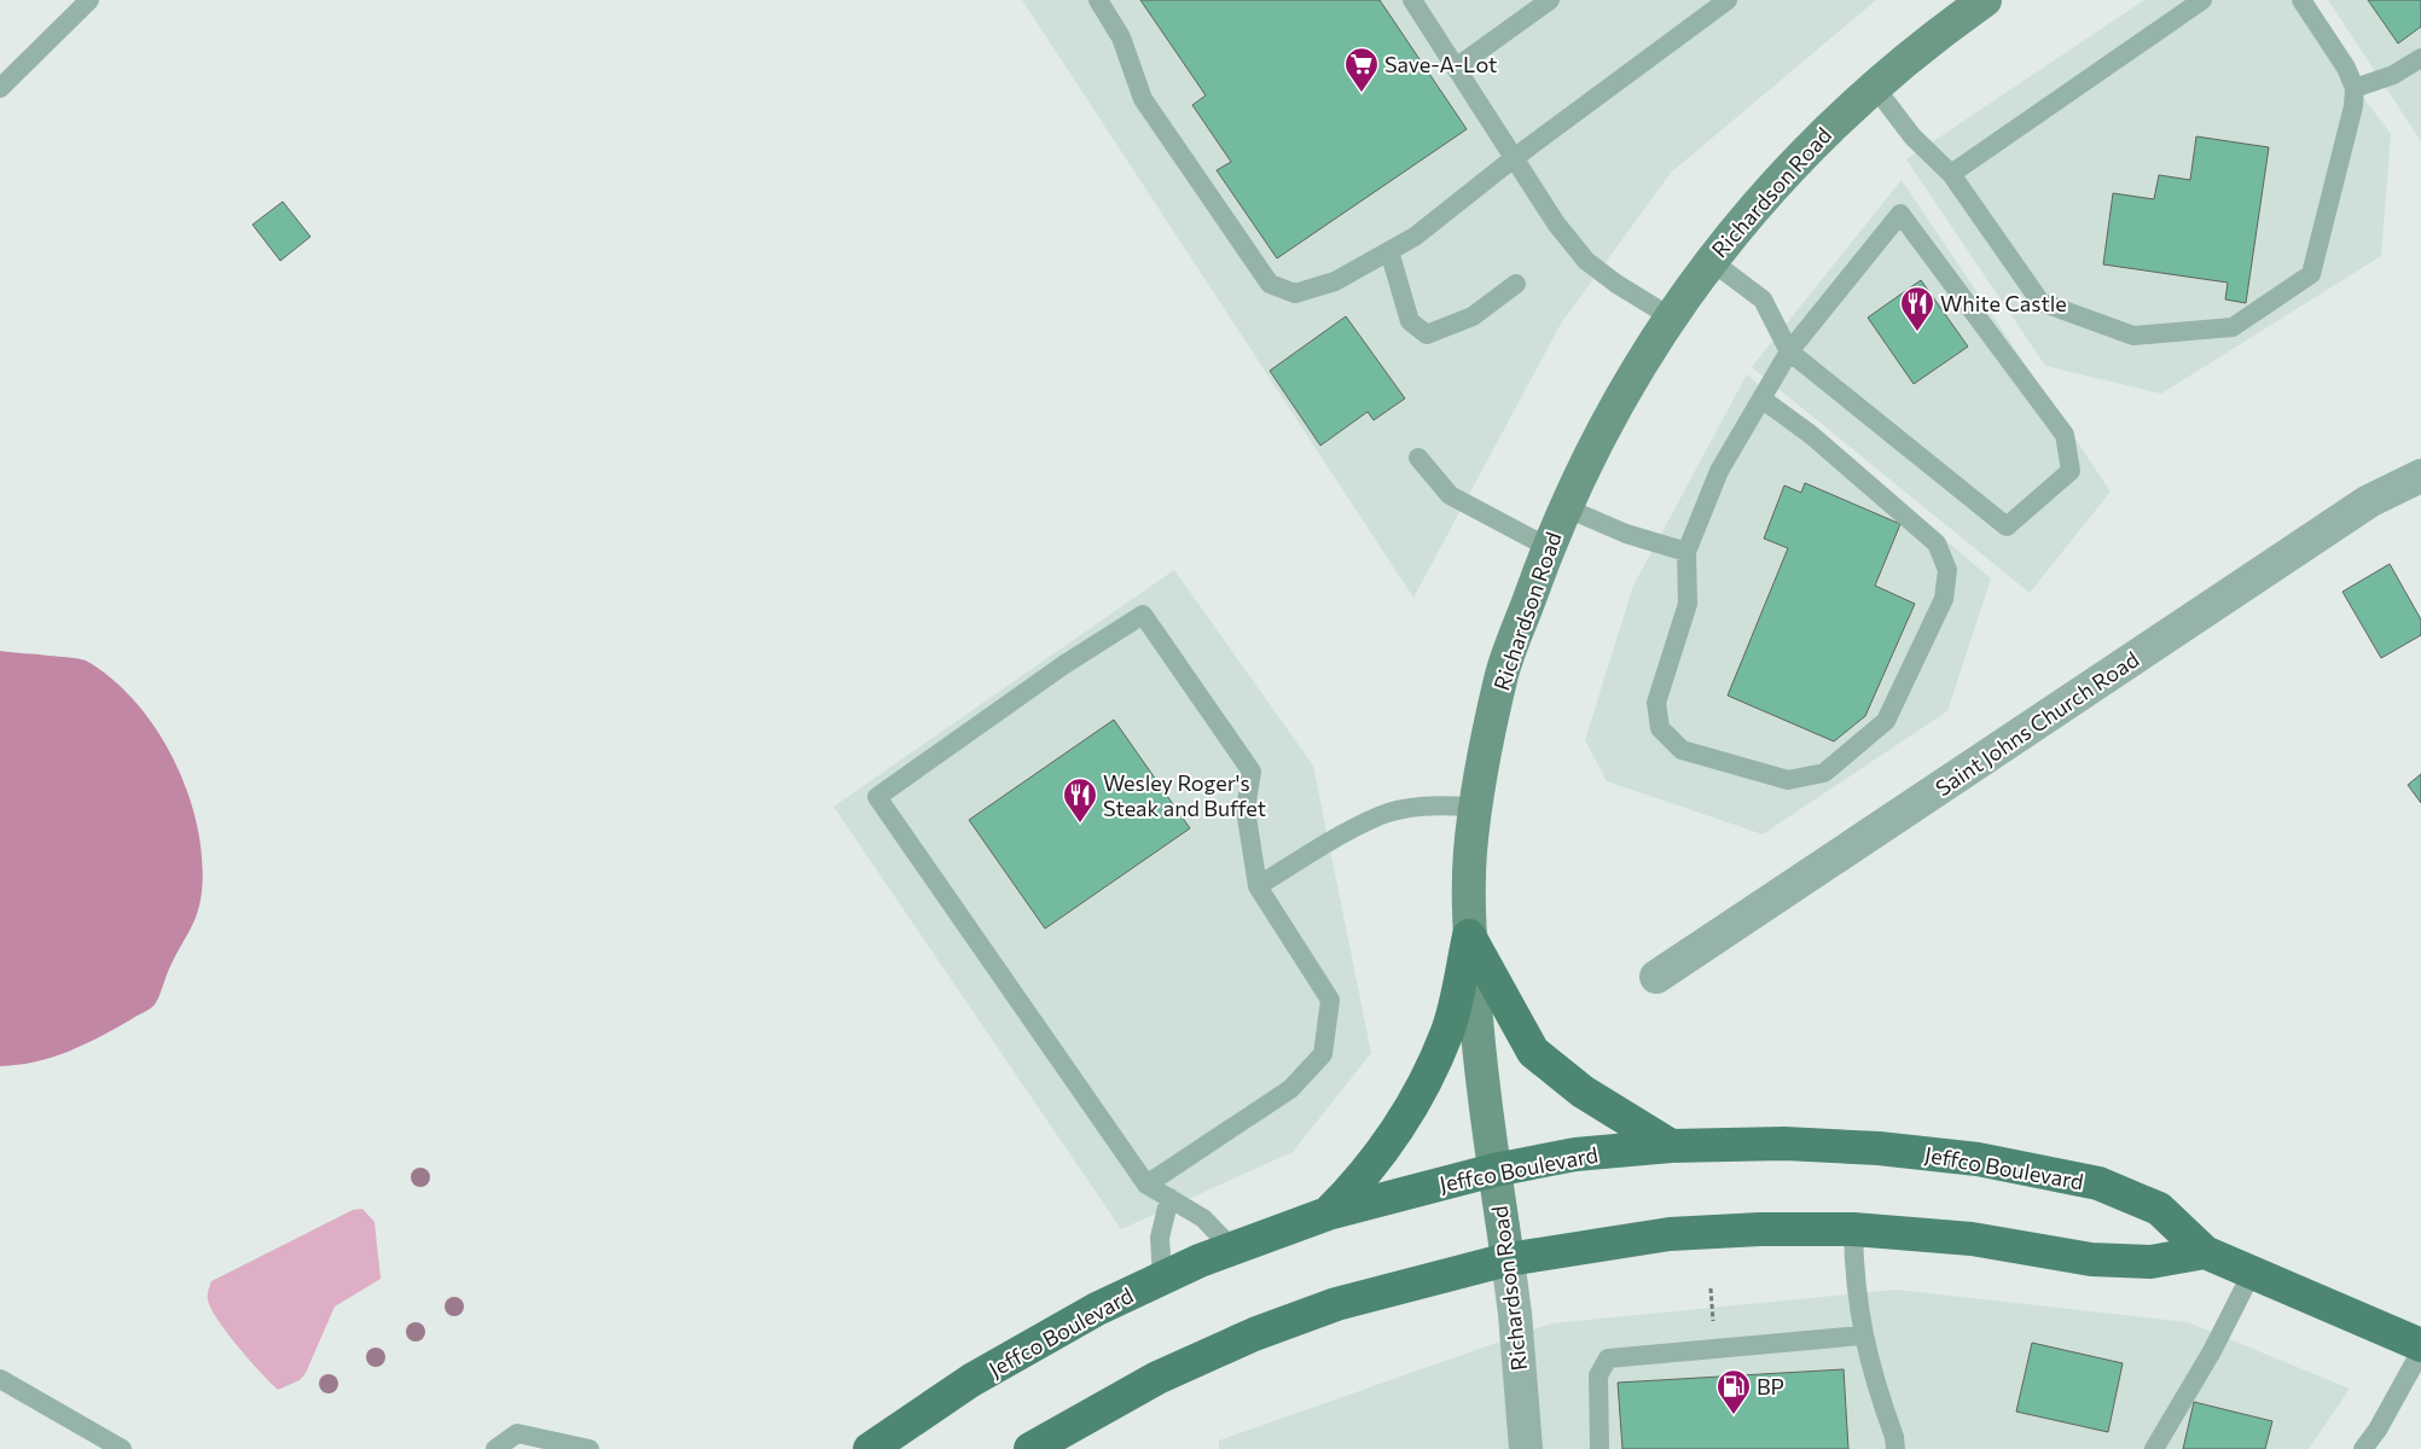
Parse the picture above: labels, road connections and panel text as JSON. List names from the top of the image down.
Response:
{
  "streets": {
    "main road": ["Richardson Road", "Jeffco Boulevard"],
    "street": ["Saint Johns Church Road"]
  },
  "crossings": [
    ["Richardson Road", "Jeffco Boulevard"]
  ],
  "places": {
    "supermarket": ["Save-A-Lot"],
    "restaurant": ["White Castle", "Wesley Roger's Steak and Buffet"],
    "fuel station": ["BP"]
  }
}
